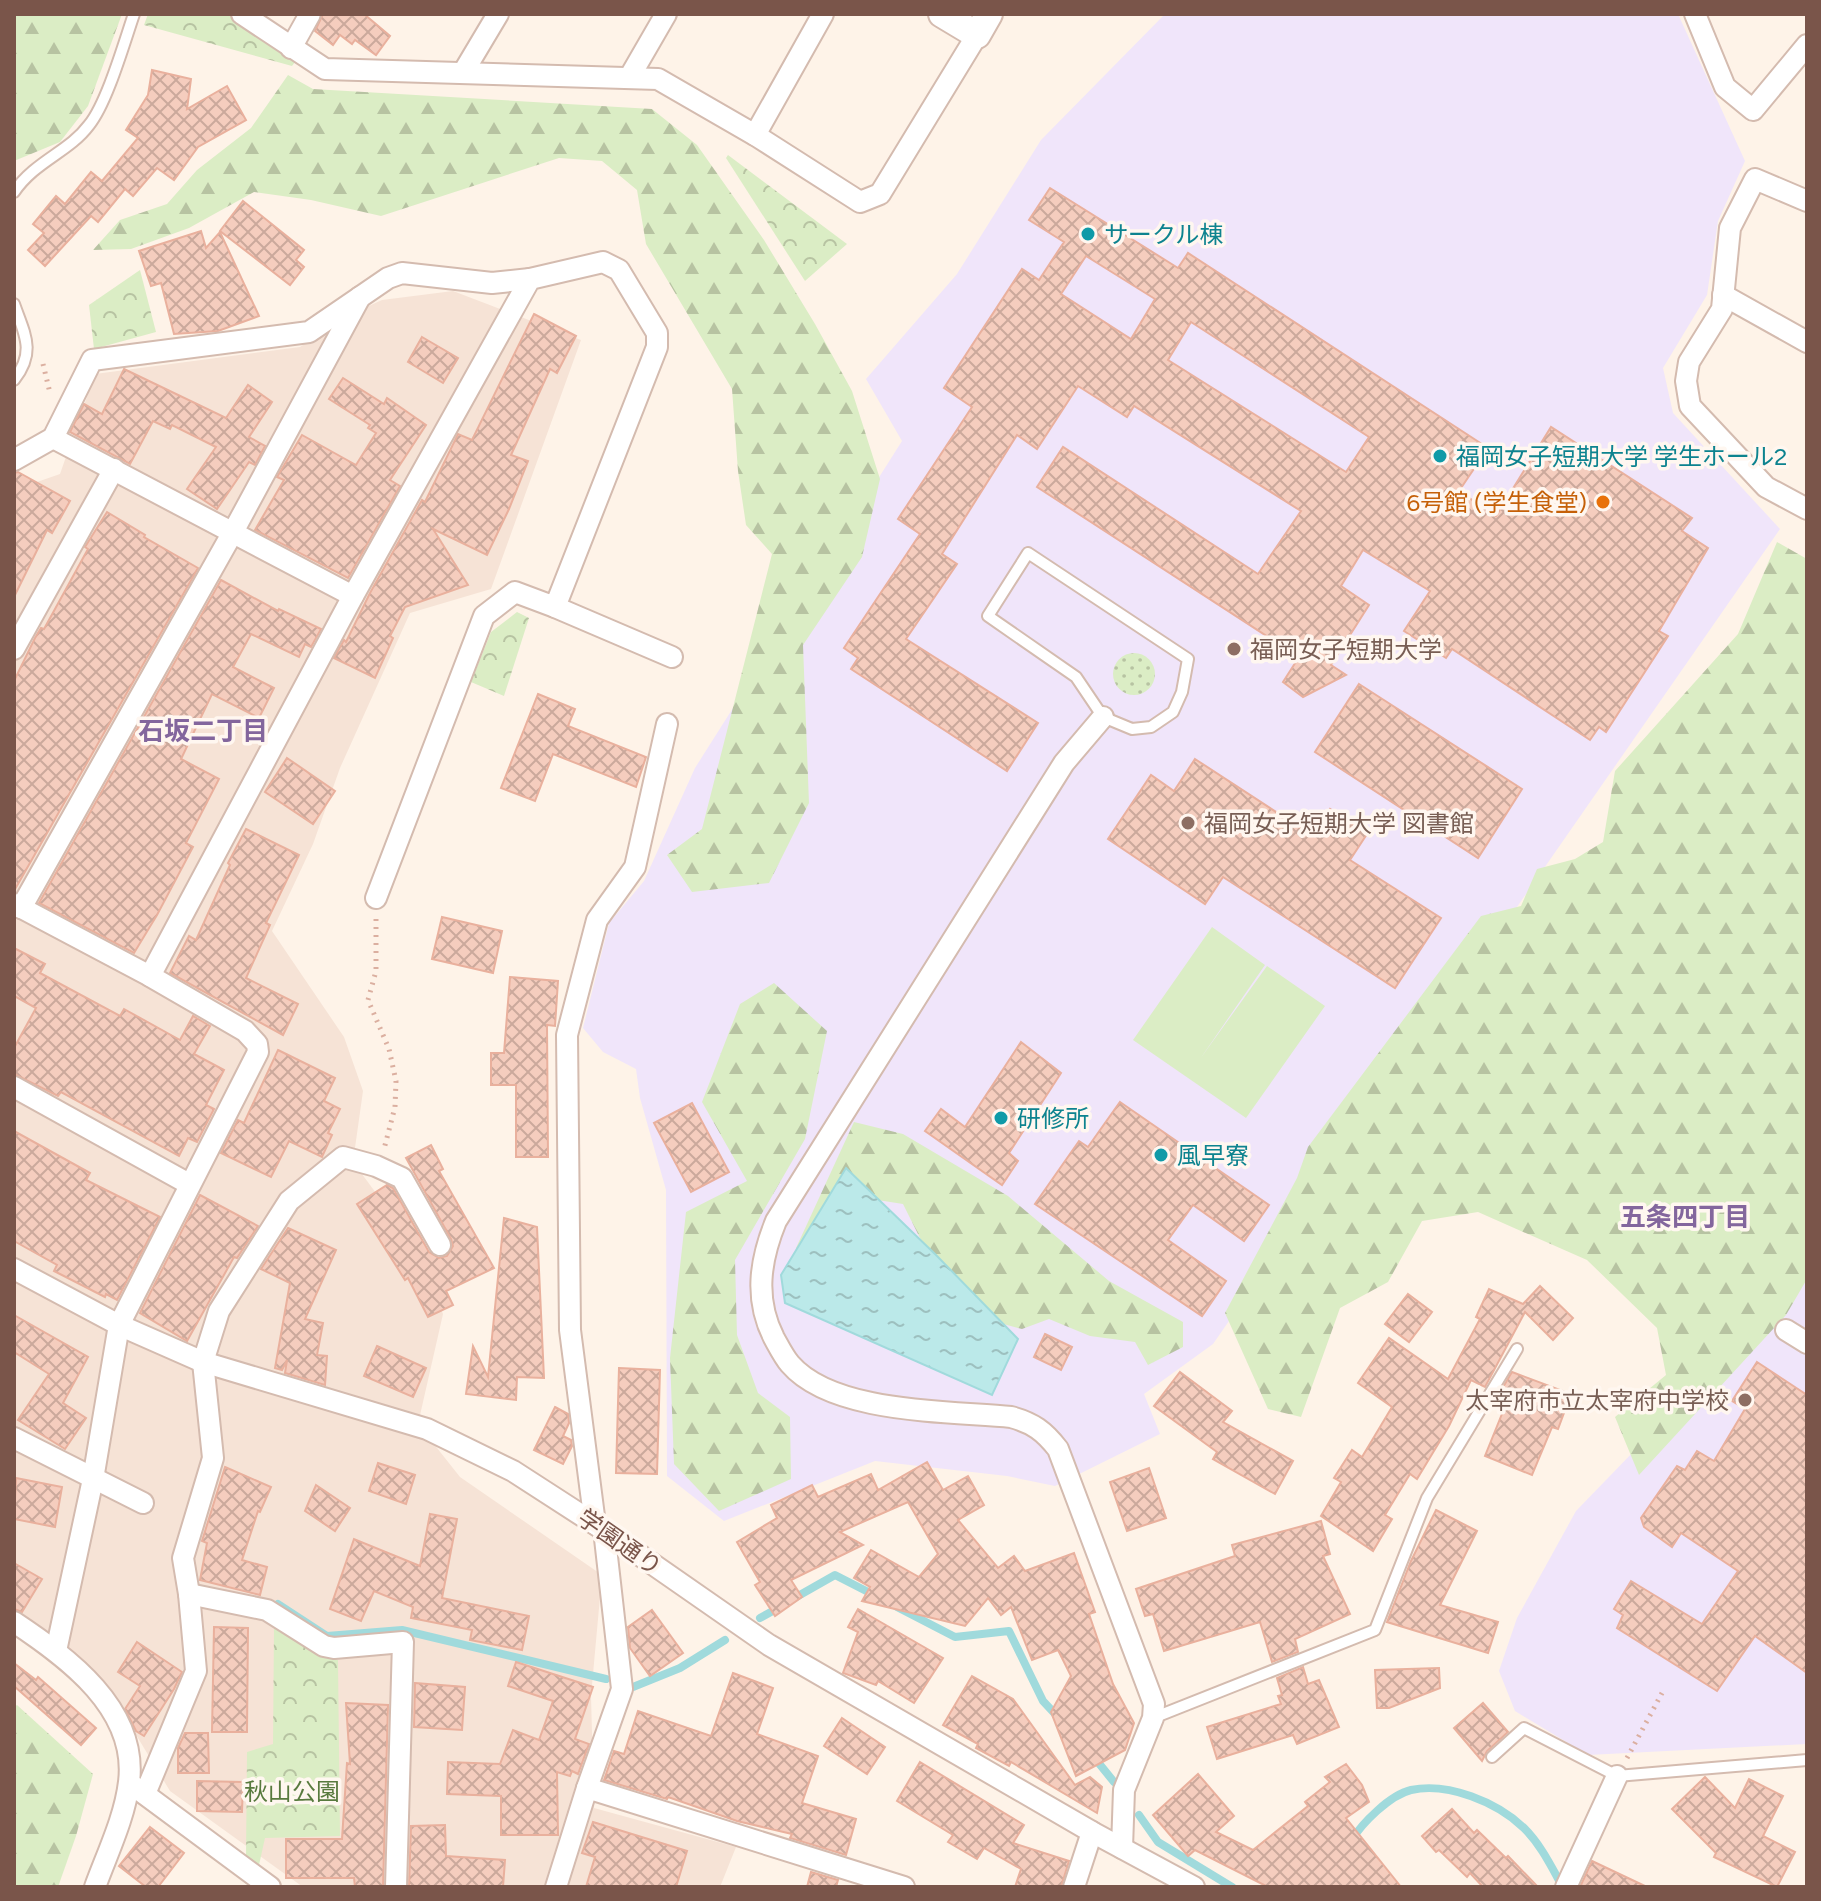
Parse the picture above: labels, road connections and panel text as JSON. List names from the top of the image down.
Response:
{
  "streets": {
    "street": ["学園通り"]
  },
  "districts": ["石坂二丁目", "五条四丁目"],
  "parks": ["秋山公園"],
  "places": [
    "サークル棟",
    "福岡女子短期大学 学生ホール2",
    "6号館 (学生食堂)",
    "福岡女子短期大学",
    "福岡女子短期大学 図書館",
    "研修所",
    "風早寮",
    "太宰府市立太宰府中学校"
  ]
}
